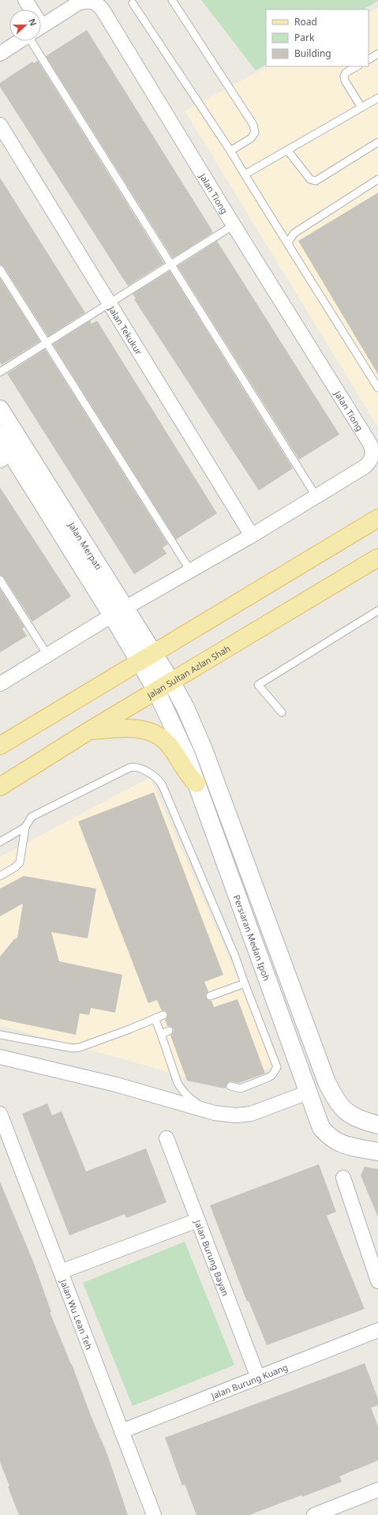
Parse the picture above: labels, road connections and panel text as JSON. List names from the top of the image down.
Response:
{
  "streets": {
    "main road": ["Jalan Sultan Azlan Shah"],
    "street": [
      "Jalan Tiong",
      "Jalan Tekukur",
      "Jalan Merpati",
      "Persiaran Medan Ipoh",
      "Jalan Burung Bayan",
      "Jalan Wu Lean Teh",
      "Jalan Burung Kuang"
    ]
  },
  "crossings": [
    ["Jalan Merpati", "Persiaran Medan Ipoh"],
    ["Jalan Sultan Azlan Shah", "Persiaran Medan Ipoh"],
    ["Jalan Burung Bayan", "Jalan Burung Kuang"],
    ["Jalan Wu Lean Teh", "Jalan Burung Kuang"]
  ],
  "legend": ["Road", "Park", "Building"],
  "north": "right"
}
